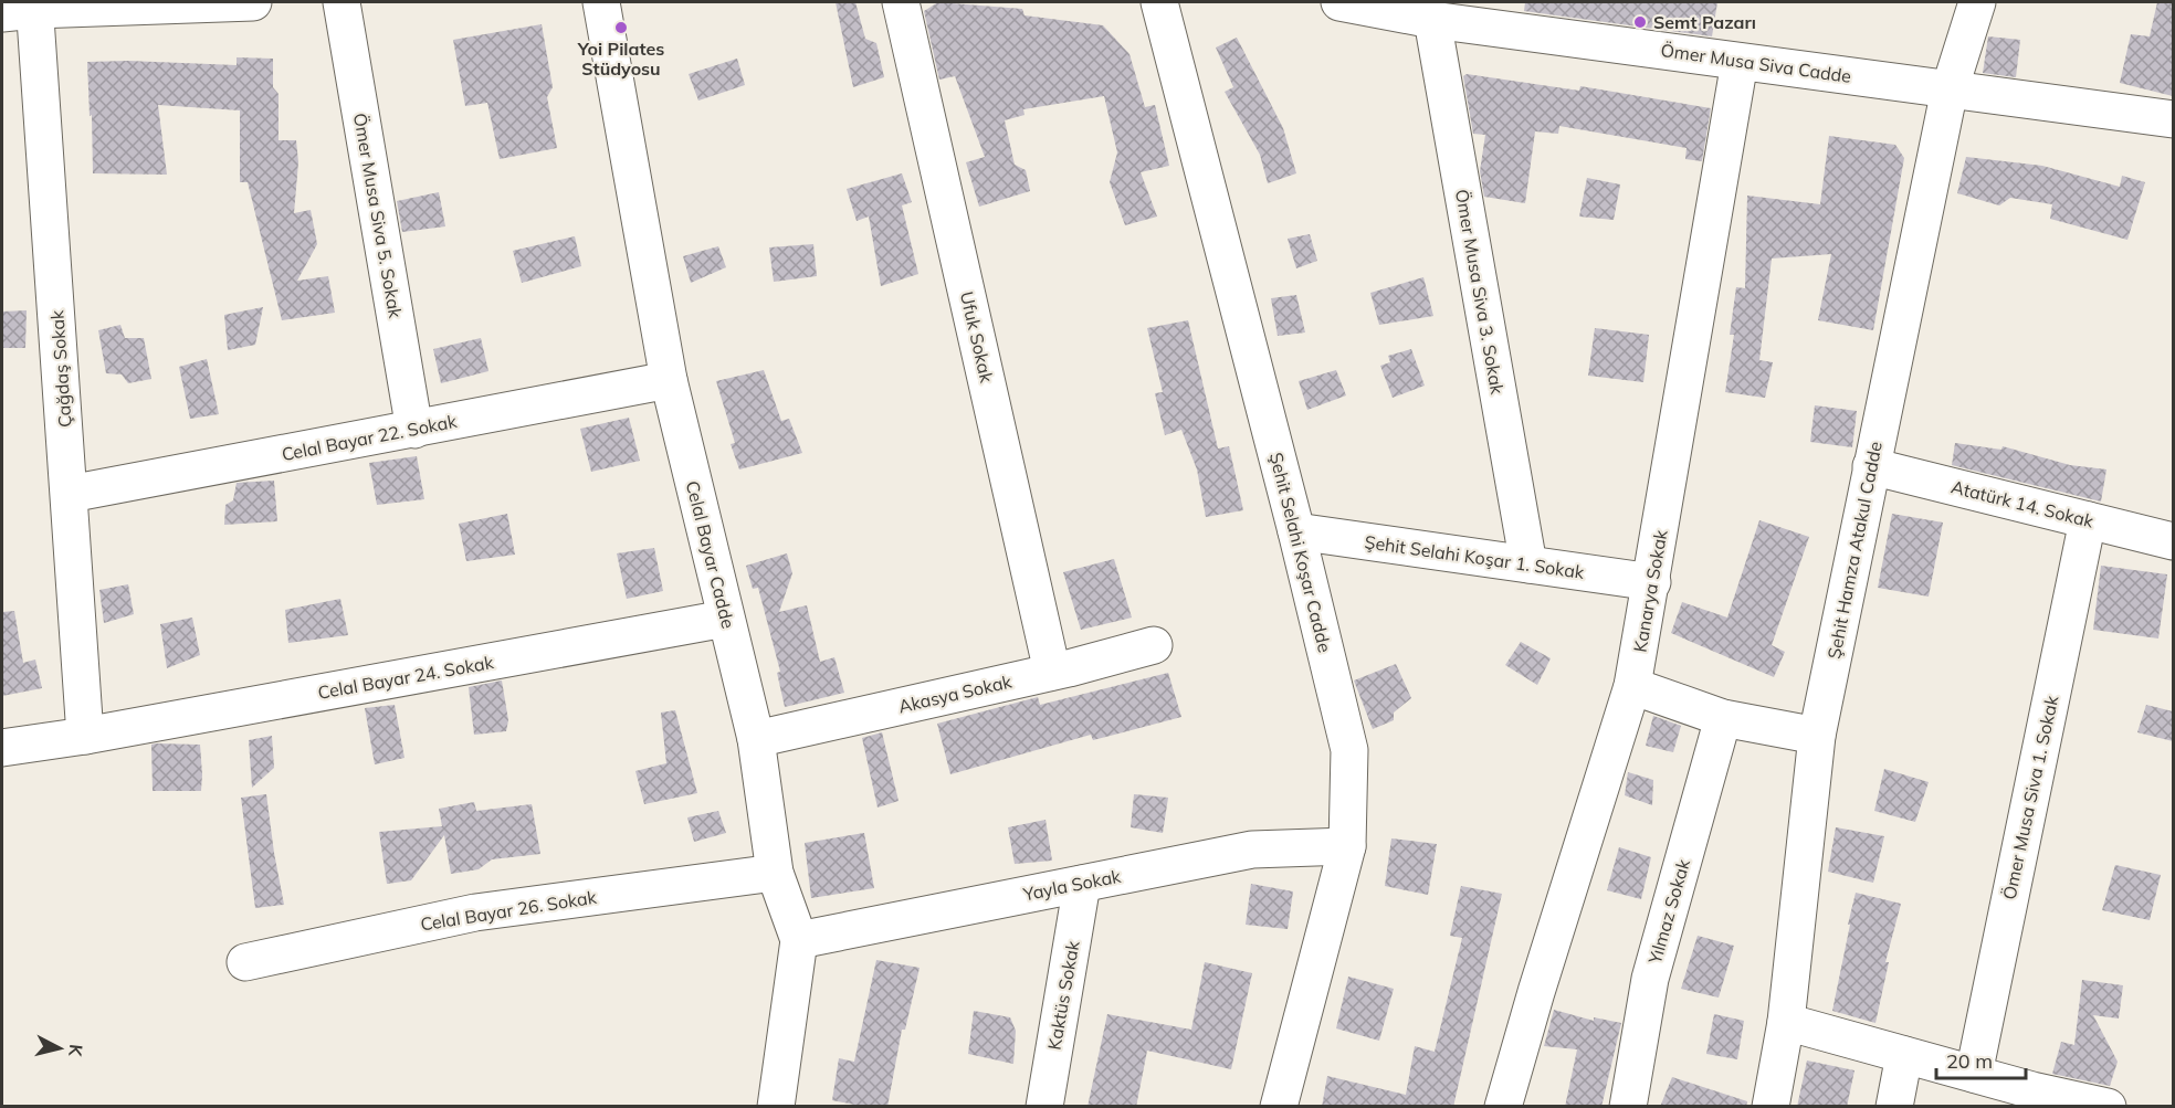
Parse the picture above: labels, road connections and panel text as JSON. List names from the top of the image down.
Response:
{
  "streets": {
    "street": [
      "Ömer Musa Siva Cadde",
      "Ömer Musa Siva 5. Sokak",
      "Ömer Musa Siva 3. Sokak",
      "Ufuk Sokak",
      "Çağdaş Sokak",
      "Celal Bayar 22. Sokak",
      "Atatürk 14. Sokak",
      "Şehit Hamza Atakul Cadde",
      "Şehit Selahi Koşar Cadde",
      "Celal Bayar Cadde",
      "Şehit Selahi Koşar 1. Sokak",
      "Kanarya Sokak",
      "Celal Bayar 24. Sokak",
      "Akasya Sokak",
      "Ömer Musa Siva 1. Sokak",
      "Yayla Sokak",
      "Celal Bayar 26. Sokak",
      "Yılmaz Sokak",
      "Kaktüs Sokak"
    ]
  },
  "crossings": [
    ["Ömer Musa Siva Cadde", "Ömer Musa Siva 3. Sokak"],
    ["Ömer Musa Siva Cadde", "Şehit Hamza Atakul Cadde"],
    ["Ömer Musa Siva Cadde", "Kanarya Sokak"],
    ["Ömer Musa Siva 5. Sokak", "Celal Bayar 22. Sokak"],
    ["Ömer Musa Siva 3. Sokak", "Şehit Selahi Koşar 1. Sokak"],
    ["Ufuk Sokak", "Akasya Sokak"],
    ["Çağdaş Sokak", "Celal Bayar 22. Sokak"],
    ["Çağdaş Sokak", "Celal Bayar 24. Sokak"],
    ["Celal Bayar 22. Sokak", "Celal Bayar Cadde"],
    ["Atatürk 14. Sokak", "Şehit Hamza Atakul Cadde"],
    ["Atatürk 14. Sokak", "Ömer Musa Siva 1. Sokak"],
    ["Şehit Selahi Koşar Cadde", "Şehit Selahi Koşar 1. Sokak"],
    ["Şehit Selahi Koşar Cadde", "Yayla Sokak"],
    ["Celal Bayar Cadde", "Celal Bayar 24. Sokak"],
    ["Celal Bayar Cadde", "Akasya Sokak"],
    ["Celal Bayar Cadde", "Yayla Sokak"],
    ["Celal Bayar Cadde", "Celal Bayar 26. Sokak"],
    ["Şehit Selahi Koşar 1. Sokak", "Kanarya Sokak"],
    ["Yayla Sokak", "Kaktüs Sokak"]
  ],
  "places": ["Semt Pazarı", "Yoi Pilates Stüdyosu"],
  "scale_bar": "20 m",
  "north": "right"
}
